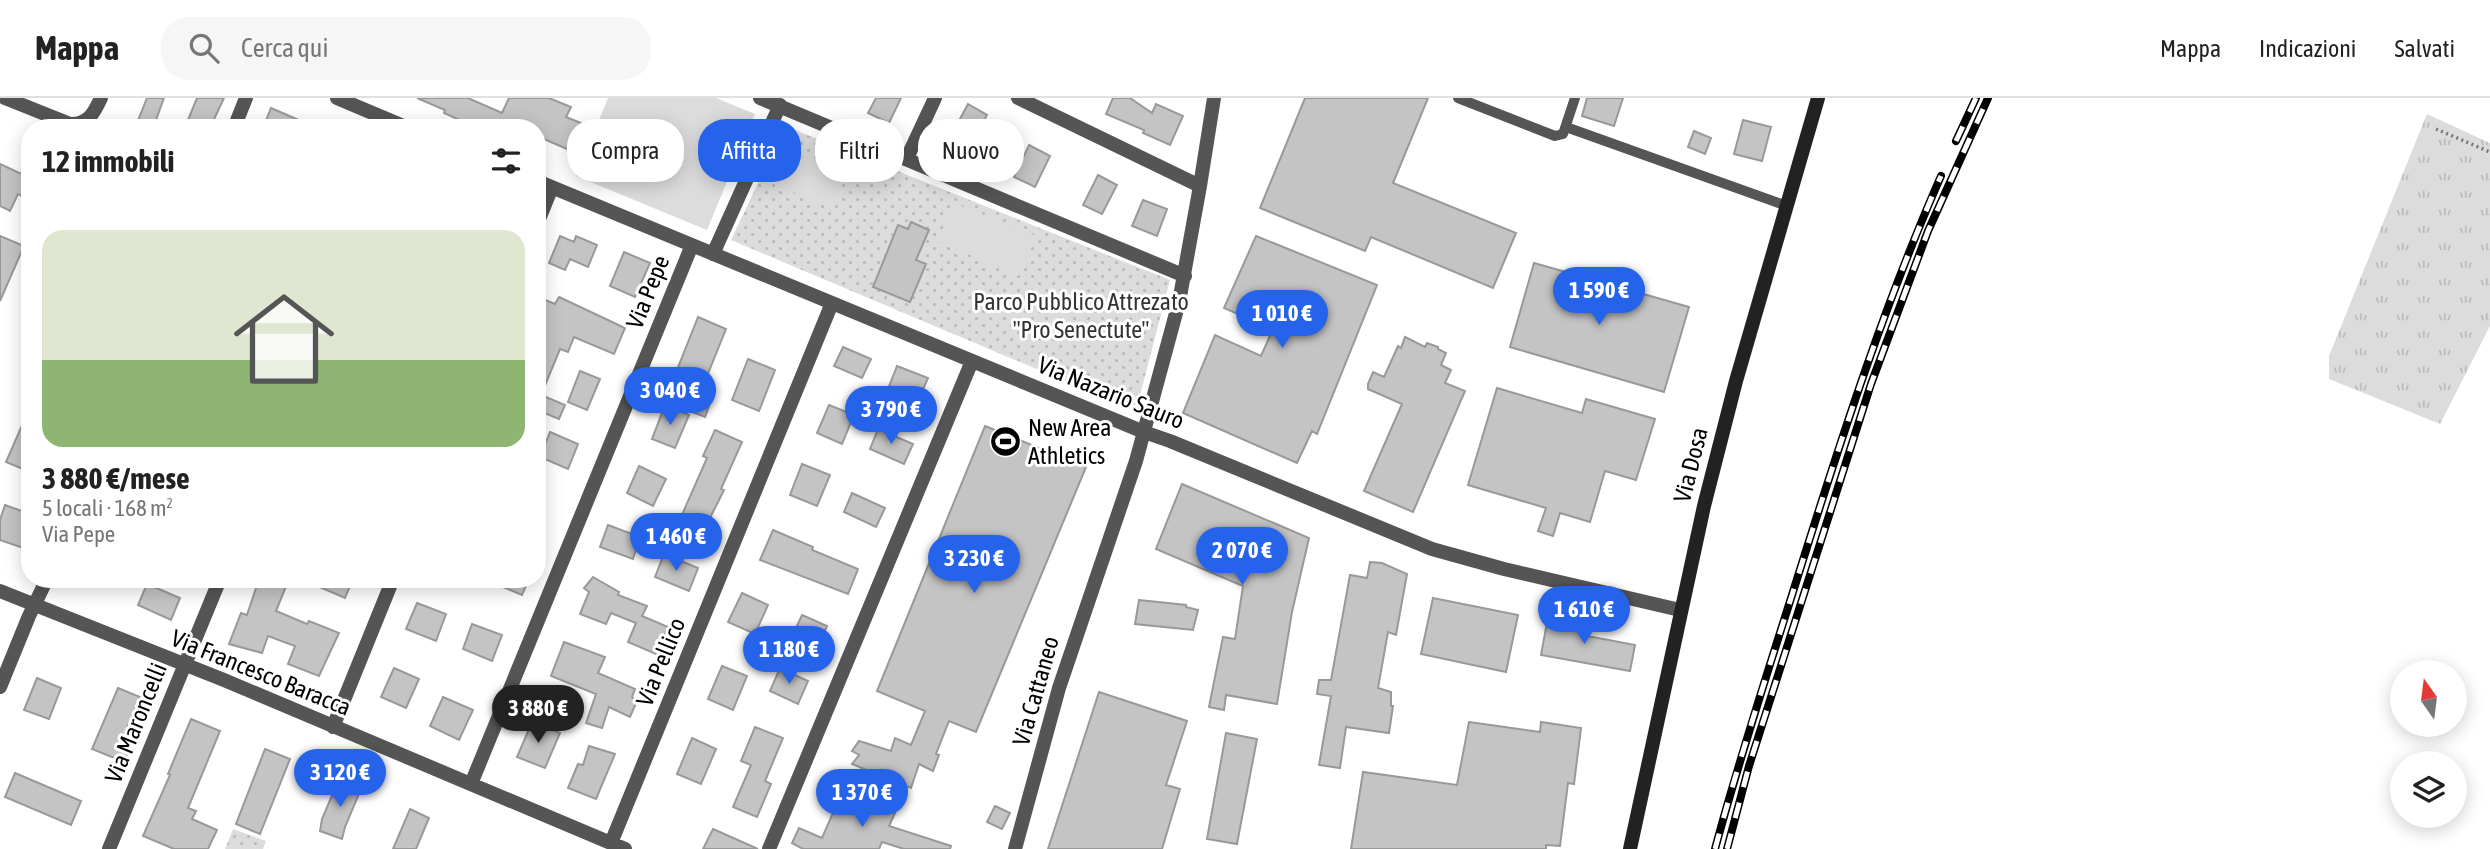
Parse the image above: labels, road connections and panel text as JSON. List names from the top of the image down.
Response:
{
  "streets": {
    "street": [
      "Via Pepe",
      "Via Nazario Sauro",
      "Via Dosa",
      "Via Pellico",
      "Via Francesco Baracca",
      "Via Cattaneo",
      "Via Maroncelli"
    ]
  },
  "crossings": [
    ["Via Pepe", "Via Nazario Sauro"],
    ["Via Pepe", "Via Francesco Baracca"],
    ["Via Nazario Sauro", "Via Dosa"],
    ["Via Nazario Sauro", "Via Pellico"],
    ["Via Nazario Sauro", "Via Cattaneo"],
    ["Via Pellico", "Via Francesco Baracca"],
    ["Via Francesco Baracca", "Via Maroncelli"]
  ],
  "parks": ["Parco Pubblico Attrezato \"Pro Senectute\""],
  "places": {
    "sports": ["New Area Athletics"]
  },
  "north": "top",
  "page": {
    "header": "Mappa",
    "search": "Cerca qui",
    "nav": ["Mappa", "Indicazioni", "Salvati"],
    "chip": [
      "Compra",
      "Affitta",
      "Filtri",
      "Nuovo"
    ],
    "heading": "12 immobili",
    "list": [
      {
        "name": "3 880 €/mese",
        "note": "5 locali · 168 m² · Via Pepe"
      }
    ],
    "price": [
      "1 590 €",
      "1 010 €",
      "3 040 €",
      "3 790 €",
      "1 460 €",
      "2 070 €",
      "3 230 €",
      "1 610 €",
      "1 180 €",
      "3 880 €",
      "3 120 €",
      "1 370 €"
    ]
  }
}
